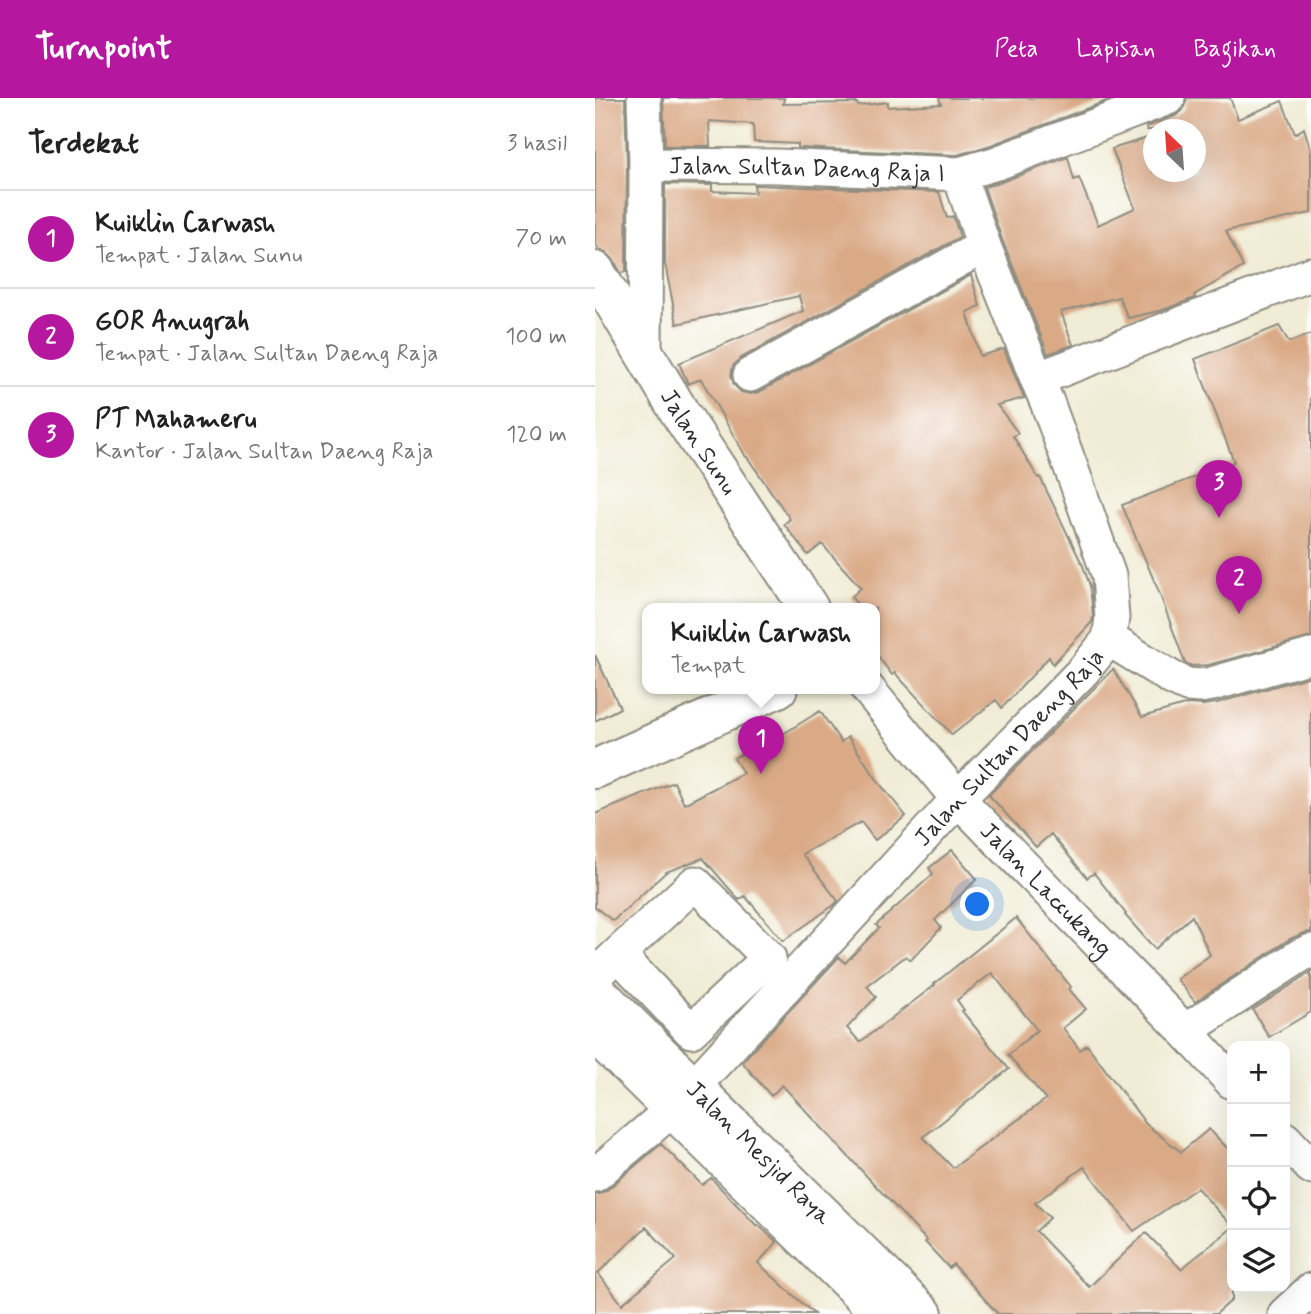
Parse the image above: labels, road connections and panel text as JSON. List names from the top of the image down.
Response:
{
  "streets": {
    "main road": ["Jalan Sunu", "Jalan Mesjid Raya"],
    "street": ["Jalan Sultan Daeng Raja I", "Jalan Sultan Daeng Raja", "Jalan Laccukang"]
  },
  "crossings": [
    ["Jalan Sultan Daeng Raja I", "Jalan Sultan Daeng Raja"],
    ["Jalan Sultan Daeng Raja", "Jalan Laccukang"],
    ["Jalan Sultan Daeng Raja", "Jalan Mesjid Raya"]
  ],
  "north": "top left",
  "page": {
    "header": "Turnpoint",
    "nav": ["Peta", "Lapisan", "Bagikan"],
    "heading": ["Terdekat", "3 hasil"],
    "list": [
      {
        "mark": "1",
        "name": "Kuiklin Carwash",
        "note": "Tempat · Jalan Sunu",
        "value": "70 m"
      },
      {
        "mark": "2",
        "name": "GOR Anugrah",
        "note": "Tempat · Jalan Sultan Daeng Raja",
        "value": "100 m"
      },
      {
        "mark": "3",
        "name": "PT Mahameru",
        "note": "Kantor · Jalan Sultan Daeng Raja",
        "value": "120 m"
      }
    ],
    "pins": ["3", "2", "1"],
    "popup": ["Kuiklin Carwash", "Tempat"],
    "map_buttons": ["+", "−"]
  }
}
